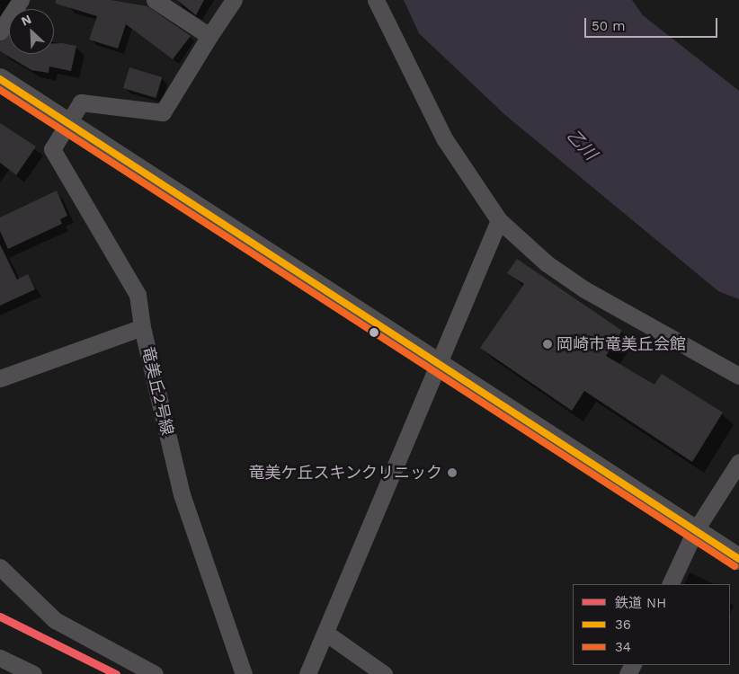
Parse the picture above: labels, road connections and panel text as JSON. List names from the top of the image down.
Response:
{
  "streets": {
    "street": ["竜美丘2号線"]
  },
  "water": ["乙川"],
  "places": ["岡崎市竜美丘会館", "竜美ケ丘スキンクリニック"],
  "lines": ["transit line 36", "transit line 34", "rail line NH"],
  "legend": ["鉄道 NH", "36", "34"],
  "scale_bar": "50 m",
  "north": "top left"
}
